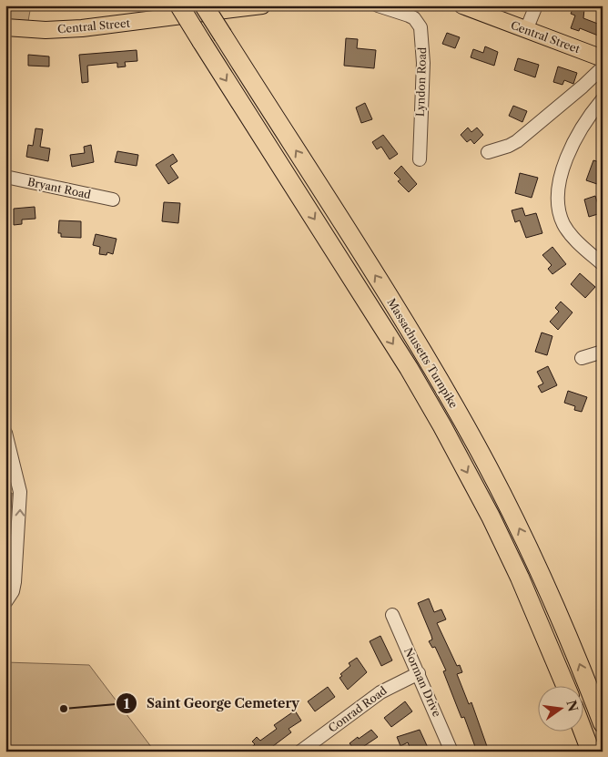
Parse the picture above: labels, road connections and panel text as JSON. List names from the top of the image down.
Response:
{
  "streets": {
    "highway": ["Massachusetts Turnpike"],
    "main road": ["Central Street"],
    "street": [
      "Lyndon Road",
      "Bryant Road",
      "Norman Drive",
      "Conrad Road"
    ]
  },
  "crossings": [
    ["Norman Drive", "Conrad Road"]
  ],
  "places": ["Saint George Cemetery"],
  "north": "right"
}
